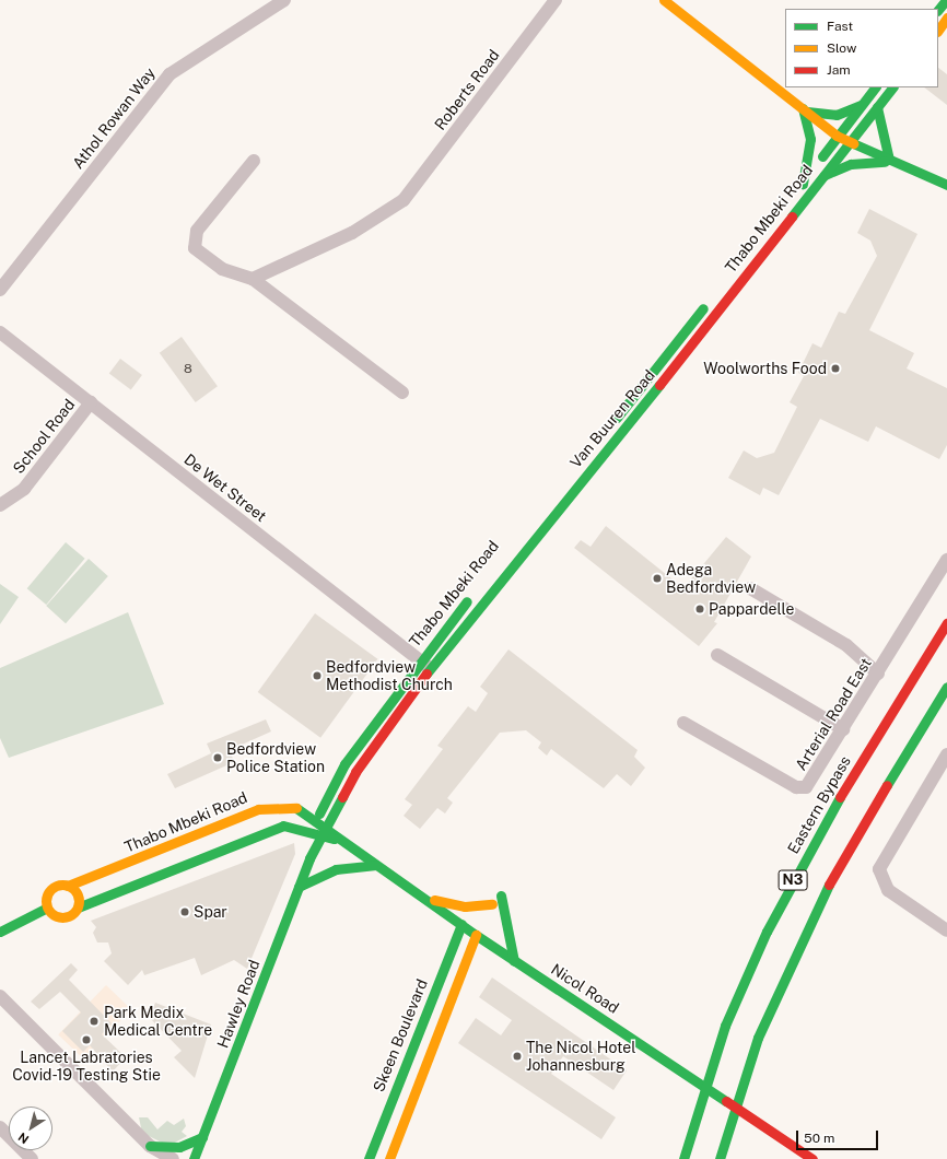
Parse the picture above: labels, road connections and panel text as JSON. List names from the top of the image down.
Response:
{
  "streets": {
    "main road": [
      "Thabo Mbeki Road",
      "Van Buuren Road",
      "Eastern Bypass",
      "N3",
      "Nicol Road",
      "Hawley Road",
      "Skeen Boulevard"
    ],
    "street": [
      "Roberts Road",
      "Athol Rowan Way",
      "School Road",
      "De Wet Street",
      "Arterial Road East"
    ]
  },
  "crossings": [
    ["Thabo Mbeki Road", "Van Buuren Road"],
    ["Thabo Mbeki Road", "De Wet Street"],
    ["Thabo Mbeki Road", "Nicol Road"],
    ["Thabo Mbeki Road", "Hawley Road"],
    ["School Road", "De Wet Street"],
    ["Nicol Road", "Hawley Road"],
    ["Nicol Road", "Skeen Boulevard"]
  ],
  "places": [
    "Woolworths Food",
    "Adega Bedfordview",
    "Pappardelle",
    "Bedfordview Methodist Church",
    "Bedfordview Police Station",
    "Spar",
    "Park Medix Medical Centre",
    "Lancet Labratories Covid-19 Testing Stie",
    "The Nicol Hotel Johannesburg"
  ],
  "house_numbers": ["8"],
  "legend": ["Fast", "Slow", "Jam"],
  "scale_bar": "50 m",
  "north": "bottom left"
}
